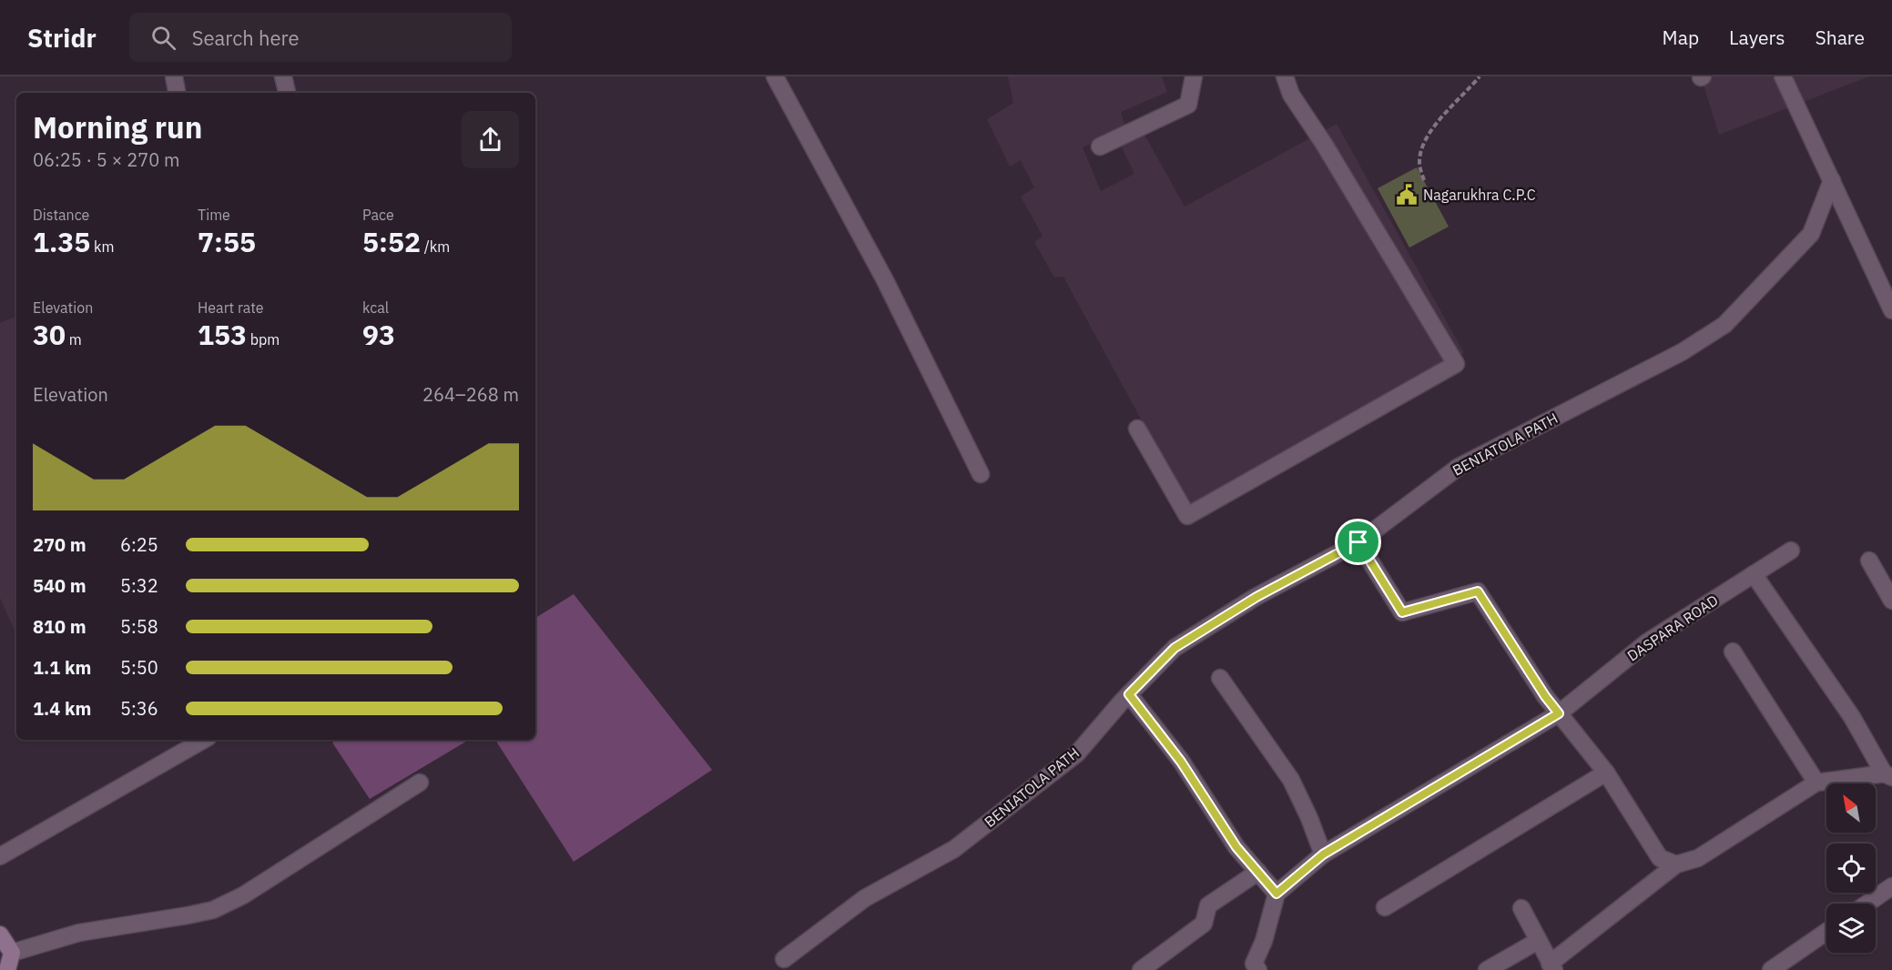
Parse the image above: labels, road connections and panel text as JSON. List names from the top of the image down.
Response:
{
  "streets": {
    "street": ["BENIATOLA PATH", "DASPARA ROAD"]
  },
  "places": {
    "public building": ["Nagarukhra C.P.C"]
  },
  "north": "top left",
  "page": {
    "header": "Stridr",
    "search": "Search here",
    "nav": ["Map", "Layers", "Share"],
    "heading": ["Morning run", "06:25 · 5 × 270 m"],
    "stats": [
      ["Distance", "1.35 km"],
      ["Time", "7:55"],
      ["Pace", "5:52 /km"],
      ["Elevation", "30 m"],
      ["Heart rate", "153 bpm"],
      ["kcal", "93"]
    ],
    "chart": ["Elevation", "264–268 m"],
    "list": [
      {
        "name": "270 m",
        "note": "6:25"
      },
      {
        "name": "540 m",
        "note": "5:32"
      },
      {
        "name": "810 m",
        "note": "5:58"
      },
      {
        "name": "1.1 km",
        "note": "5:50"
      },
      {
        "name": "1.4 km",
        "note": "5:36"
      }
    ]
  }
}
